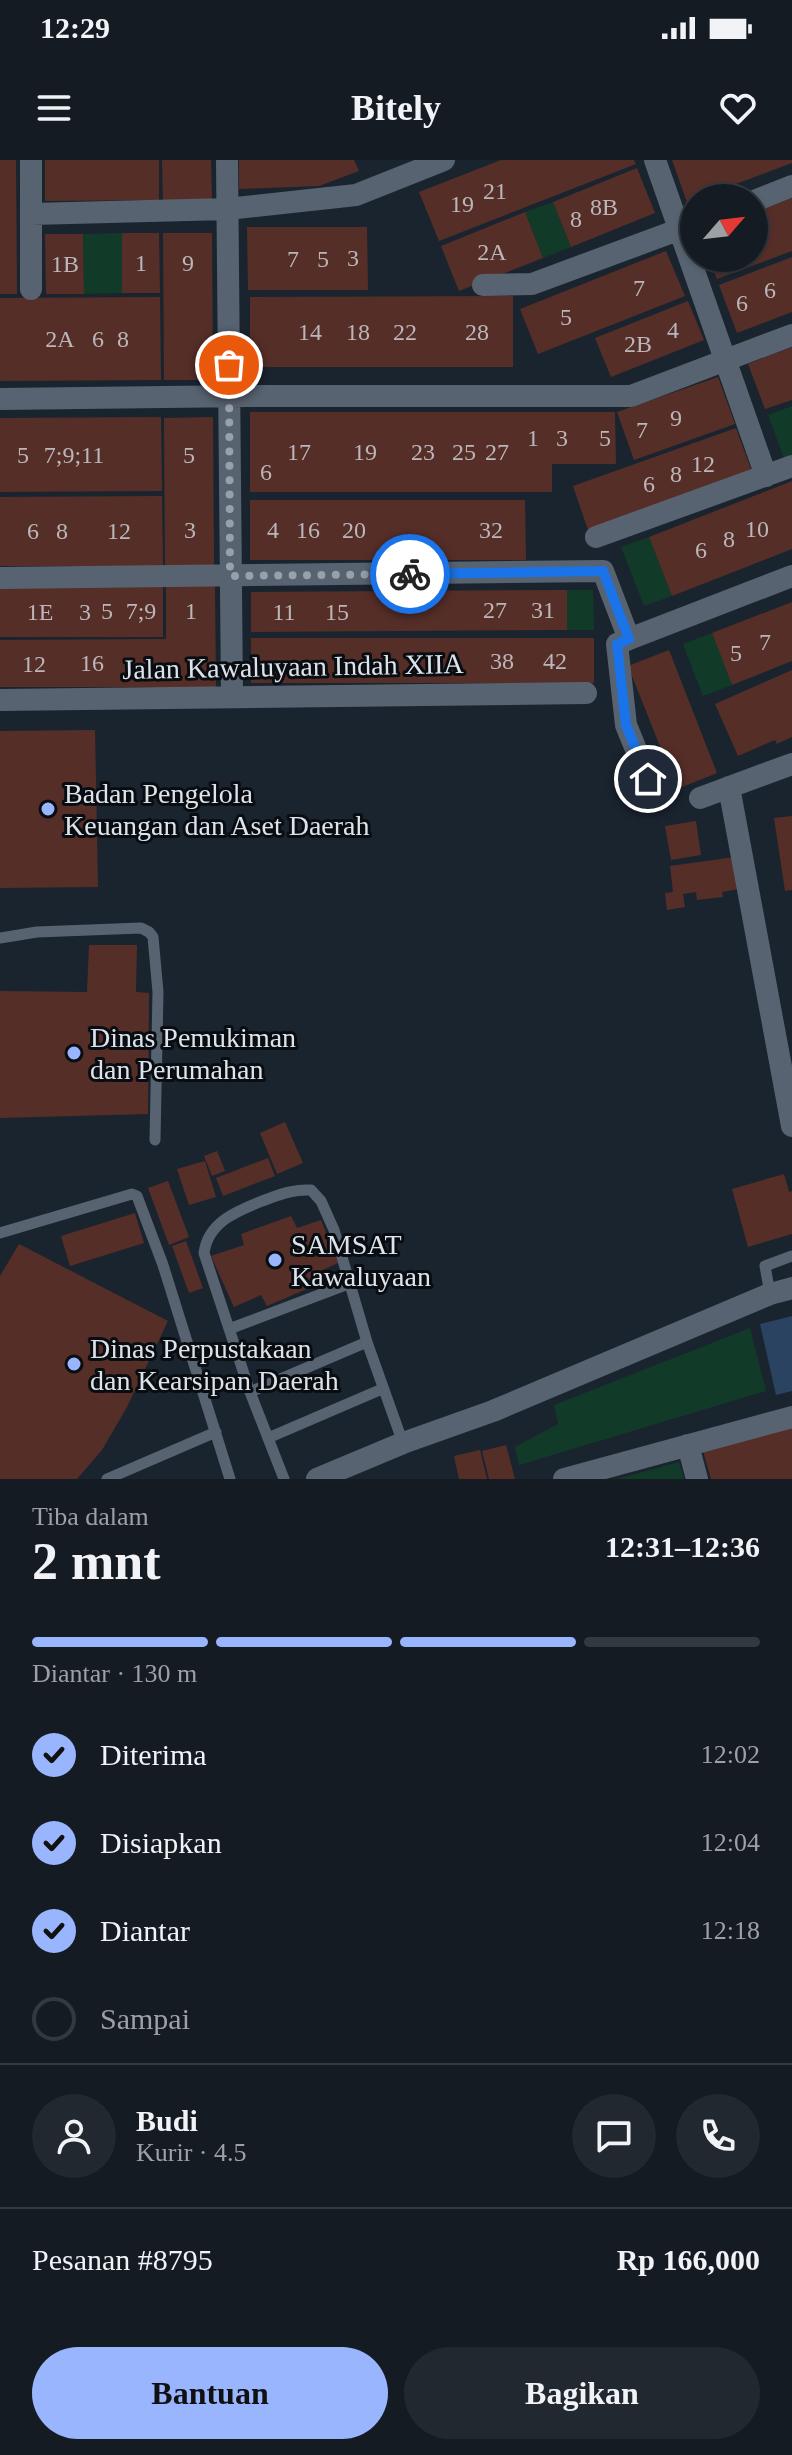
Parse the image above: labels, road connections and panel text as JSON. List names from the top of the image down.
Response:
{
  "streets": {
    "street": ["Jalan Kawaluyaan Indah XIIA"]
  },
  "places": [
    "Badan Pengelola Keuangan dan Aset Daerah",
    "Dinas Pemukiman dan Perumahan",
    "SAMSAT Kawaluyaan",
    "Dinas Perpustakaan dan Kearsipan Daerah"
  ],
  "house_numbers": [
    "21",
    "19",
    "8B",
    "8",
    "2A",
    "3",
    "7",
    "5",
    "1",
    "9",
    "1B",
    "7",
    "6",
    "6",
    "5",
    "4",
    "14",
    "18",
    "22",
    "28",
    "2A",
    "6",
    "8",
    "2B",
    "9",
    "7",
    "1",
    "3",
    "5",
    "17",
    "19",
    "23",
    "25",
    "27",
    "5",
    "7;9;11",
    "5",
    "12",
    "6",
    "8",
    "6",
    "10",
    "3",
    "4",
    "16",
    "20",
    "32",
    "6",
    "8",
    "12",
    "8",
    "6",
    "27",
    "31",
    "5",
    "7;9",
    "1",
    "1E",
    "3",
    "11",
    "15",
    "7",
    "5",
    "38",
    "42",
    "16",
    "12"
  ],
  "north": "top right",
  "page": {
    "status": "12:29",
    "header": "Bitely",
    "heading": ["2 mnt", "Tiba dalam", "12:31–12:36"],
    "panel": [
      "Budi",
      "Kurir · 4.5",
      "Pesanan #8795",
      "Rp 166,000"
    ],
    "bar": "Diantar · 130 m",
    "list": [
      ["Diterima", "12:02"],
      ["Disiapkan", "12:04"],
      ["Diantar", "12:18"],
      "Sampai"
    ],
    "buttons": ["Bantuan", "Bagikan"]
  }
}
